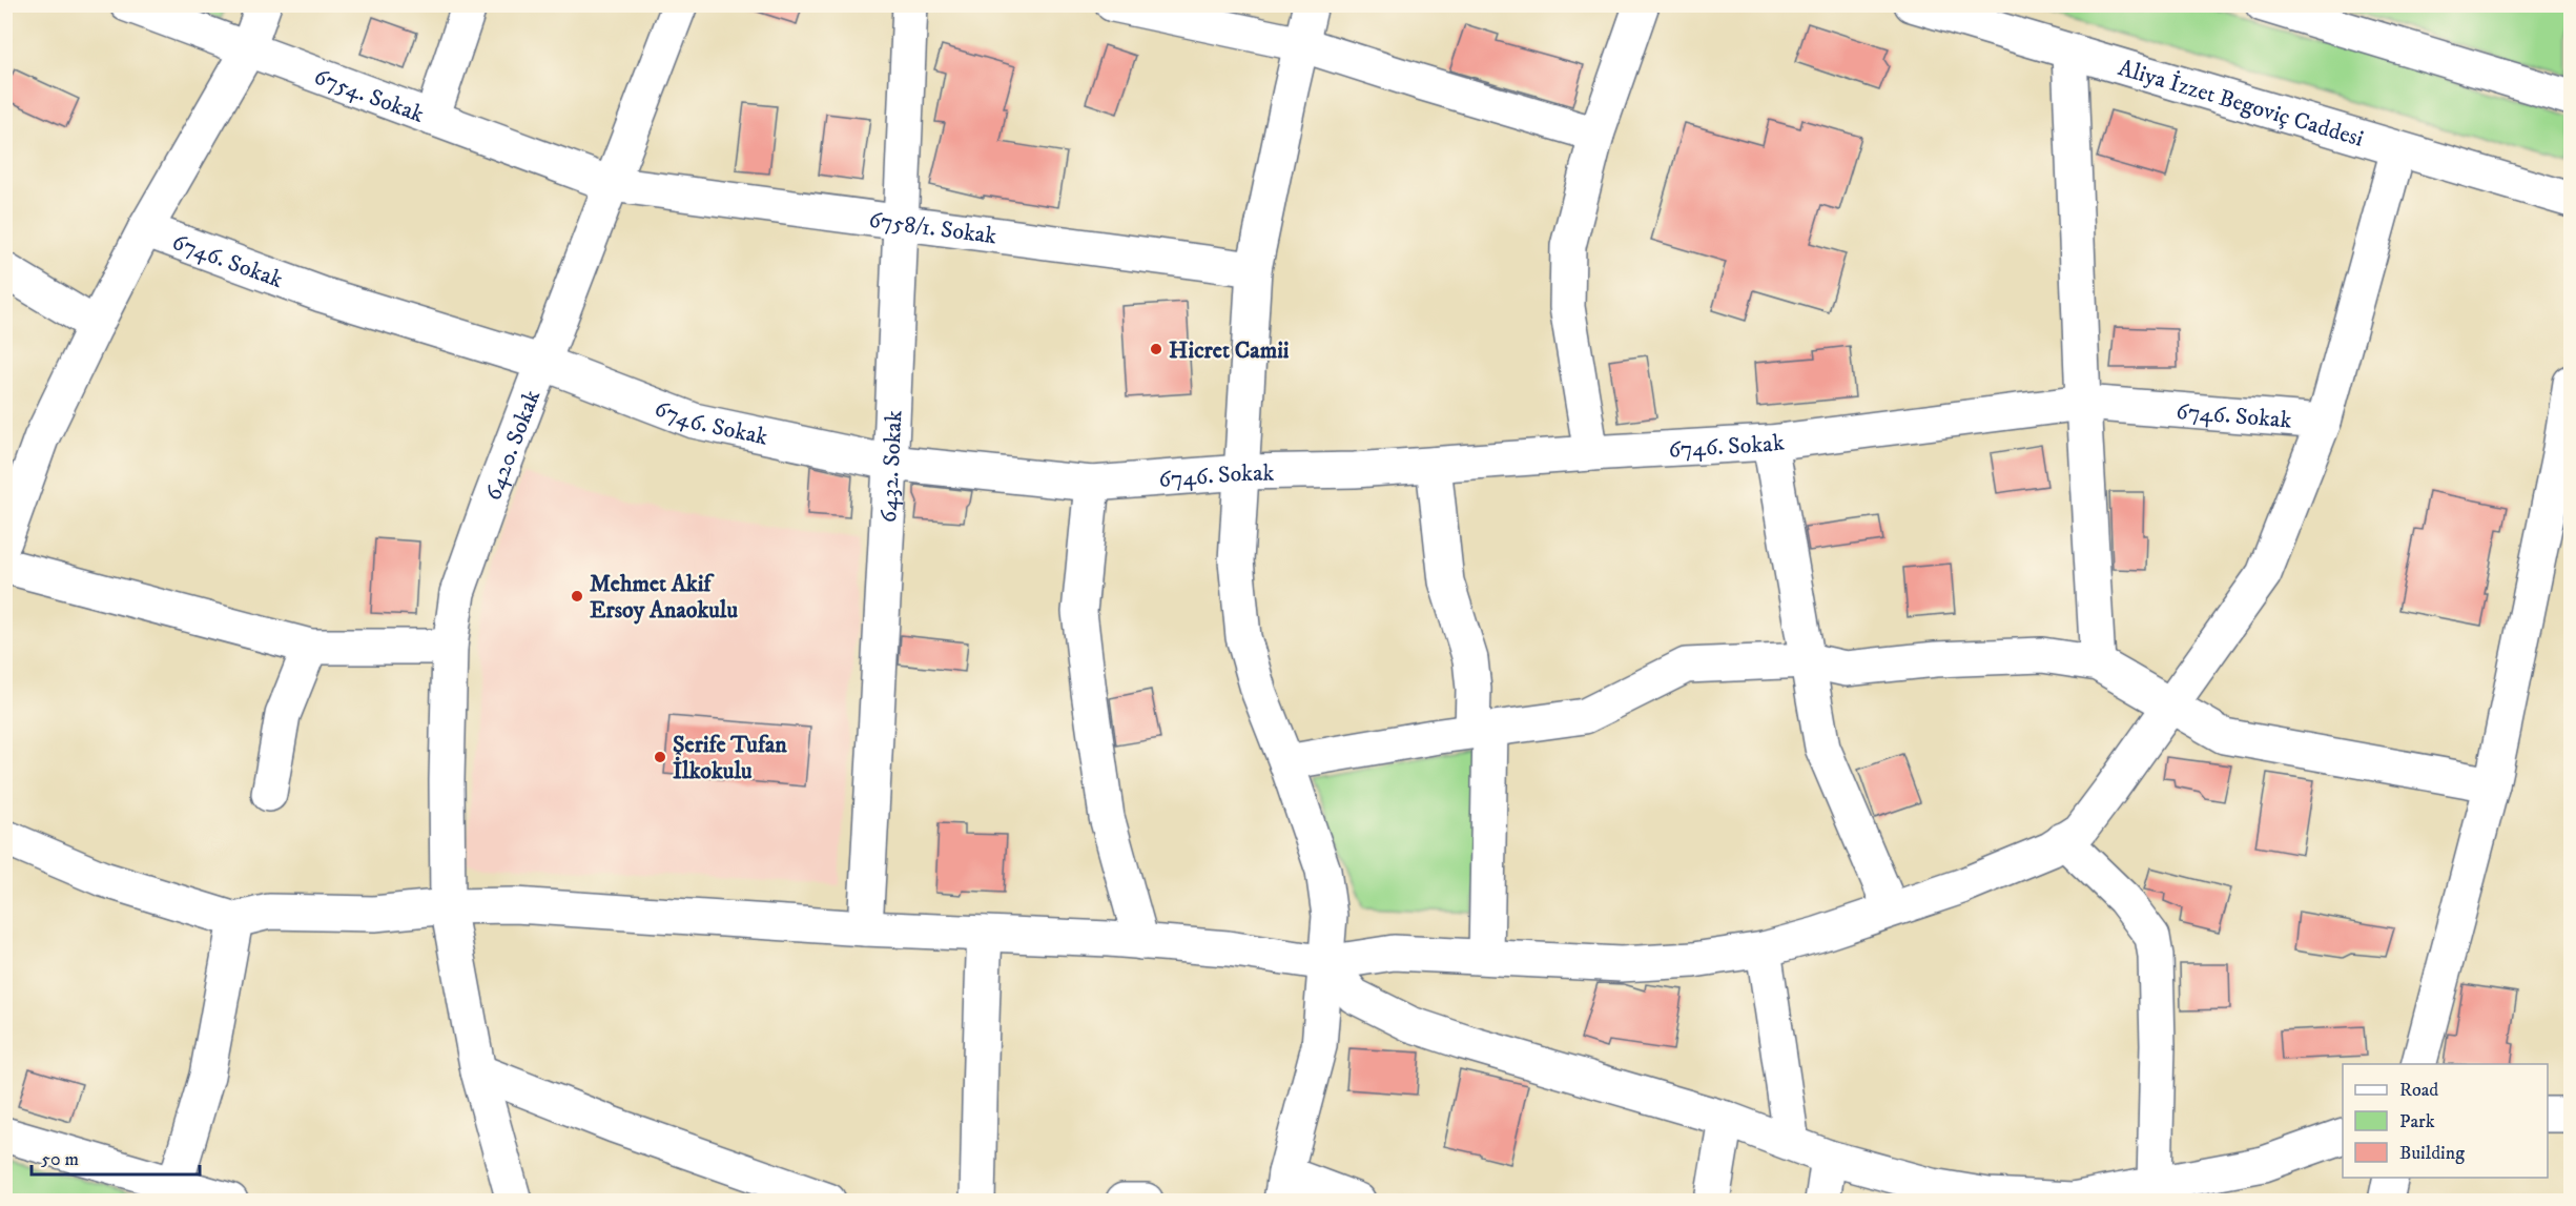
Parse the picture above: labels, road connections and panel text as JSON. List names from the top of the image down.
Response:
{
  "streets": {
    "street": [
      "6754. Sokak",
      "Aliya İzzet Begoviç Caddesi",
      "6758/1. Sokak",
      "6746. Sokak",
      "6420. Sokak",
      "6432. Sokak"
    ]
  },
  "crossings": [
    ["6754. Sokak", "6758/1. Sokak"],
    ["6754. Sokak", "6420. Sokak"],
    ["6758/1. Sokak", "6420. Sokak"],
    ["6758/1. Sokak", "6432. Sokak"],
    ["6746. Sokak", "6420. Sokak"],
    ["6746. Sokak", "6432. Sokak"]
  ],
  "places": ["Hicret Camii", "Mehmet Akif Ersoy Anaokulu", "Şerife Tufan İlkokulu"],
  "legend": ["Road", "Park", "Building"],
  "scale_bar": "50 m"
}
